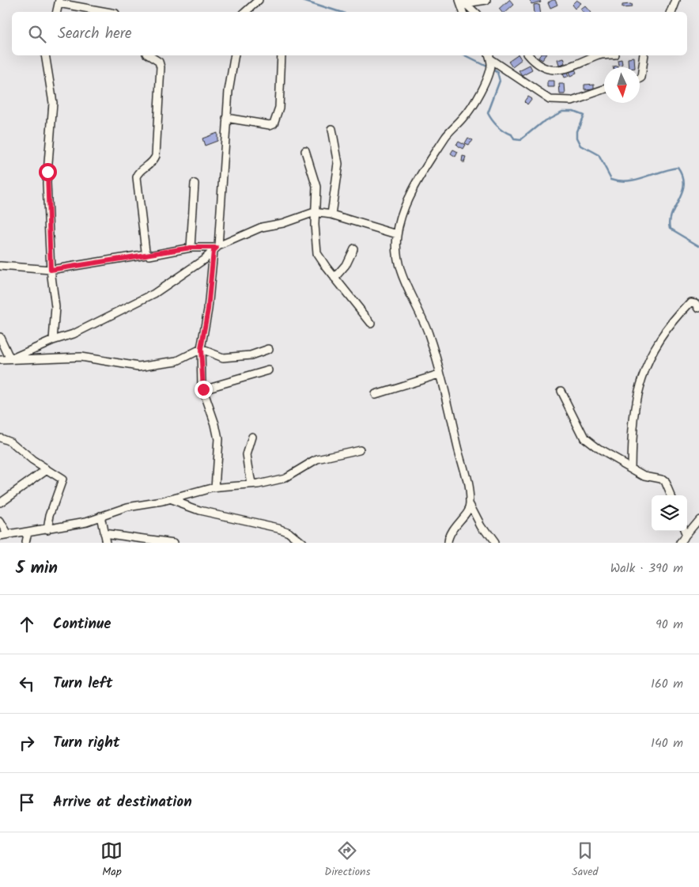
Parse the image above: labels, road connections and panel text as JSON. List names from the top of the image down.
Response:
{
  "north": "bottom",
  "page": {
    "search": "Search here",
    "heading": ["5 min", "Walk · 390 m"],
    "list": [
      ["Continue", "90 m"],
      ["Turn left", "160 m"],
      ["Turn right", "140 m"],
      "Arrive at destination"
    ],
    "nav": ["Map", "Directions", "Saved"]
  }
}
